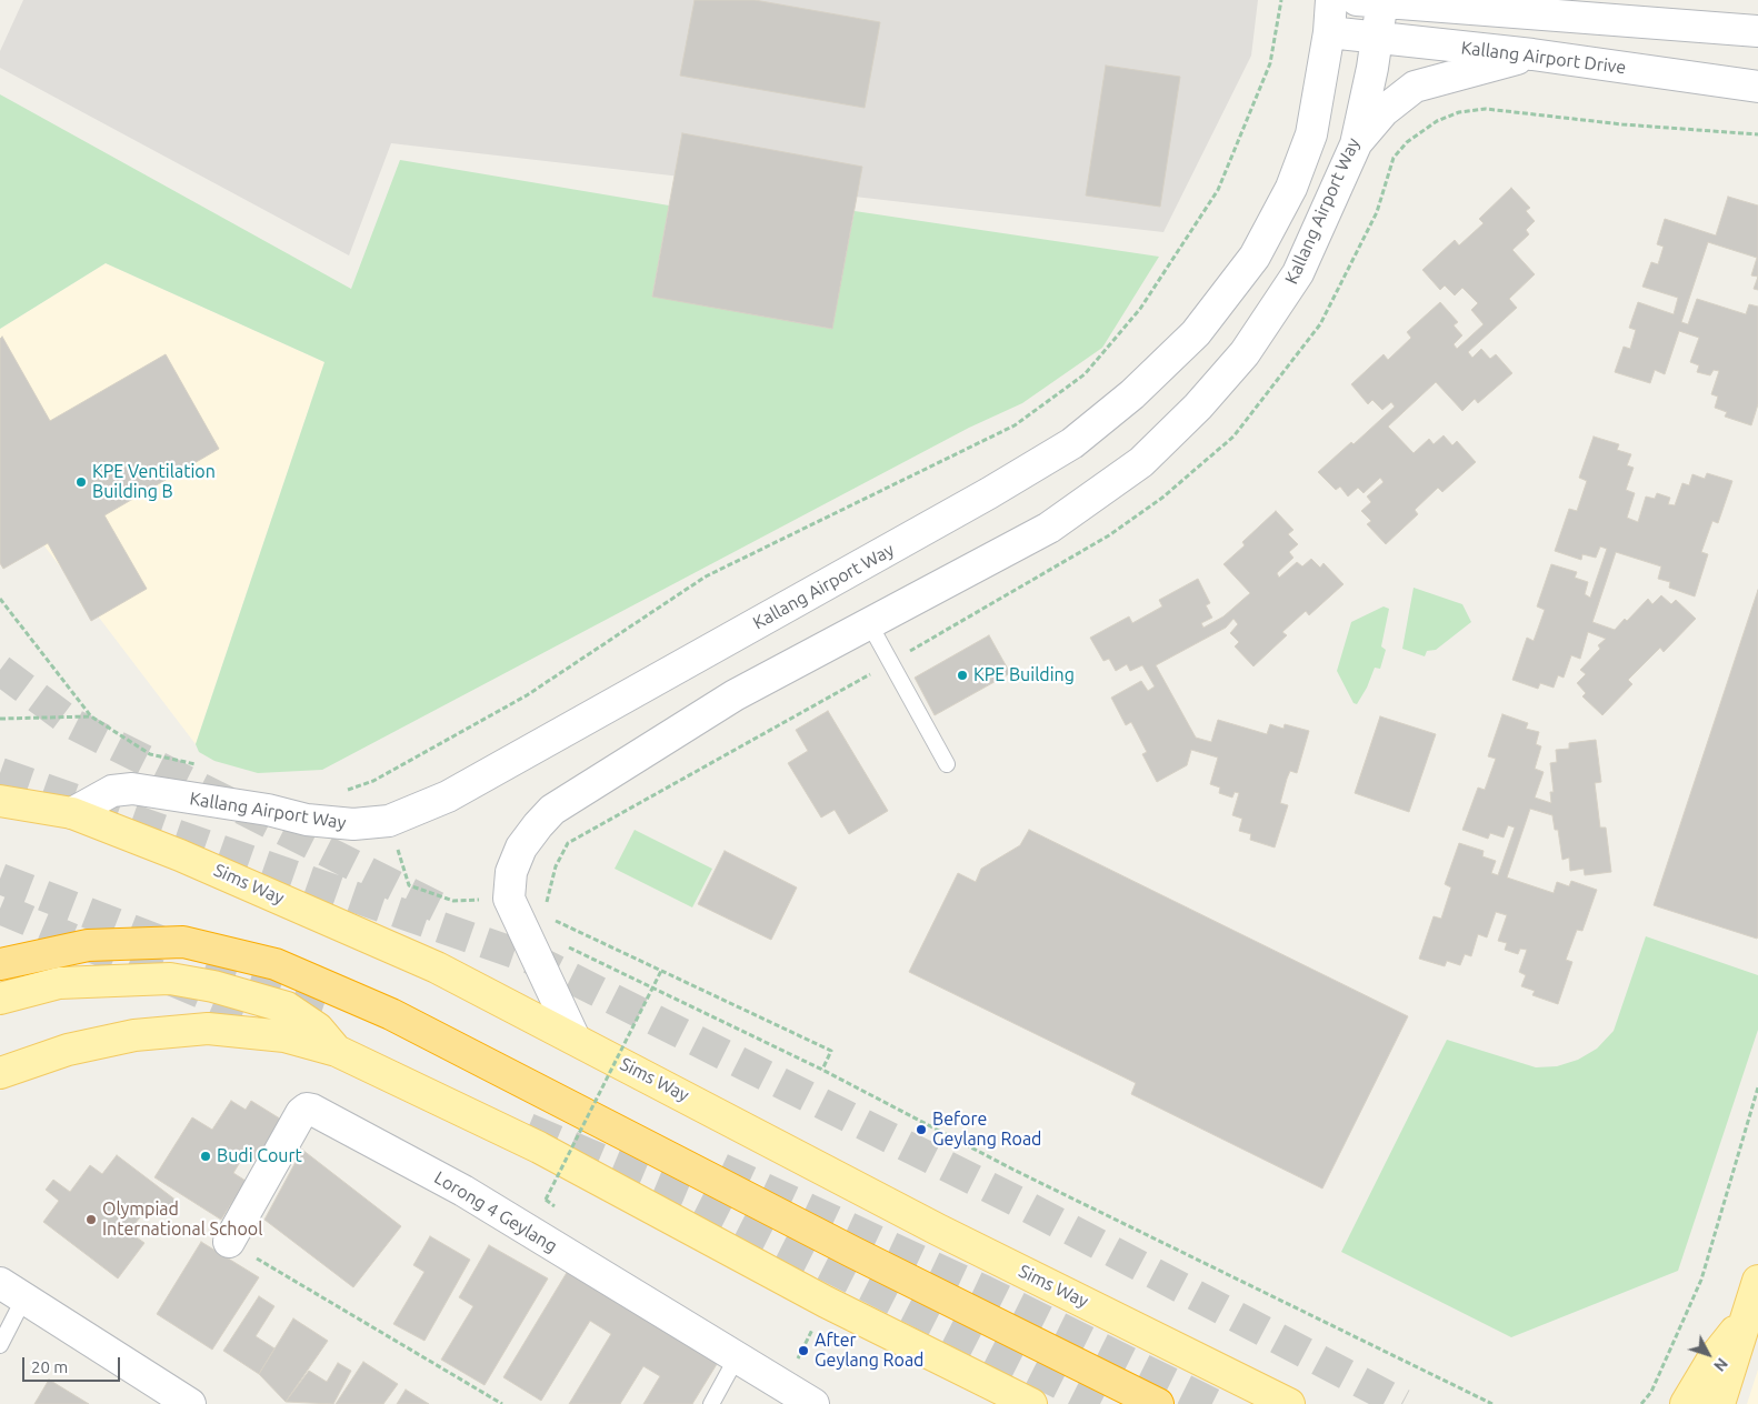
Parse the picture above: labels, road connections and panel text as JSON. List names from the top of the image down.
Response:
{
  "streets": {
    "main road": ["Sims Way"],
    "street": ["Kallang Airport Drive", "Kallang Airport Way", "Lorong 4 Geylang"]
  },
  "crossings": [
    ["Kallang Airport Drive", "Kallang Airport Way"],
    ["Kallang Airport Way", "Sims Way"]
  ],
  "places": [
    "KPE Ventilation Building B",
    "KPE Building",
    "Before Geylang Road",
    "Budi Court",
    "Olympiad International School",
    "After Geylang Road"
  ],
  "scale_bar": "20 m",
  "north": "bottom right"
}
